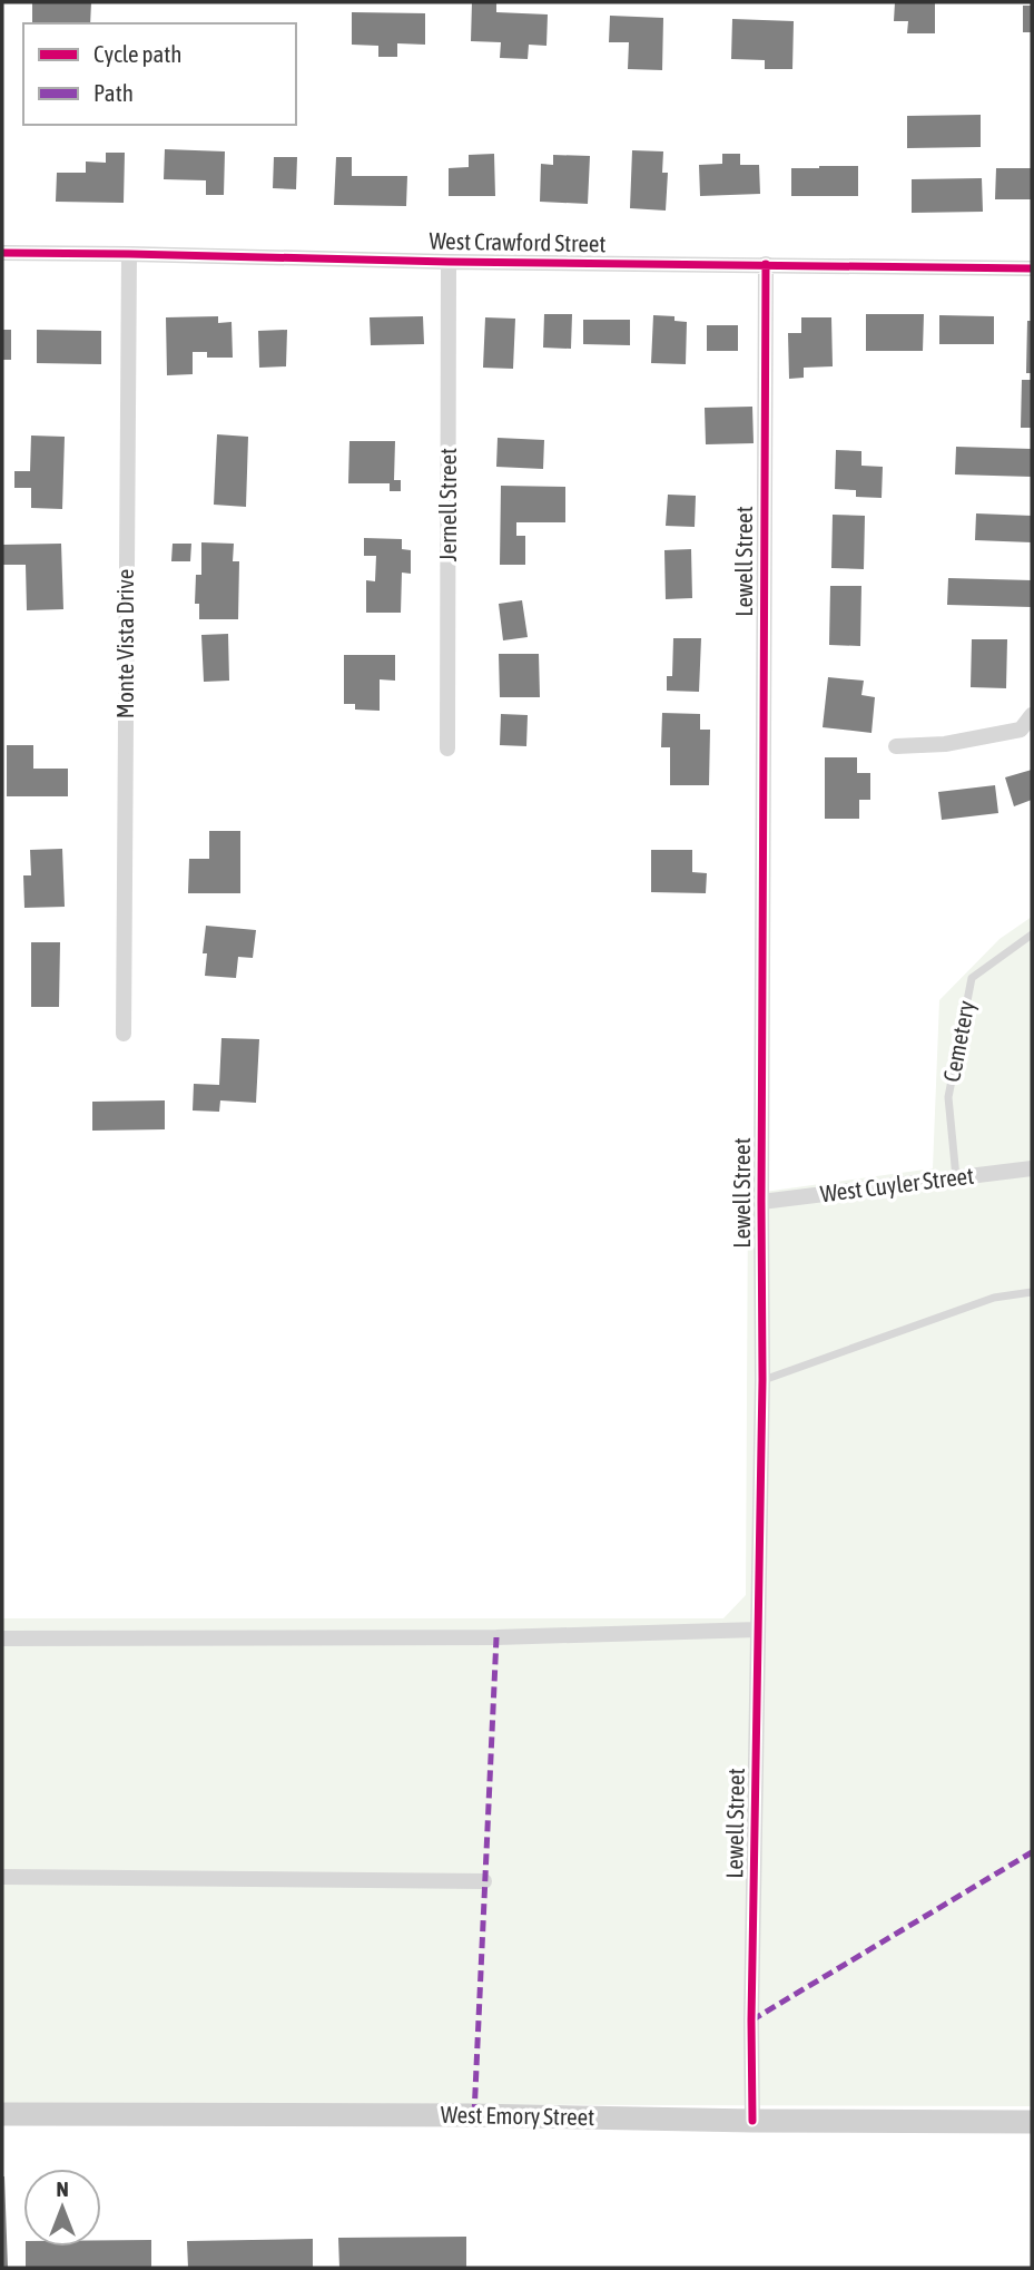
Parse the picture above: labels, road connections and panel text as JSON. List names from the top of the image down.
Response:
{
  "streets": {
    "street": [
      "West Crawford Street",
      "Jernell Street",
      "Lewell Street",
      "Monte Vista Drive",
      "West Cuyler Street",
      "West Emory Street"
    ],
    "lane": ["Cemetery"]
  },
  "crossings": [
    ["West Crawford Street", "Jernell Street"],
    ["West Crawford Street", "Lewell Street"],
    ["West Crawford Street", "Monte Vista Drive"],
    ["Lewell Street", "West Cuyler Street"],
    ["Lewell Street", "West Emory Street"],
    ["Cemetery", "West Cuyler Street"]
  ],
  "legend": ["Cycle path", "Path"],
  "north": "top"
}
